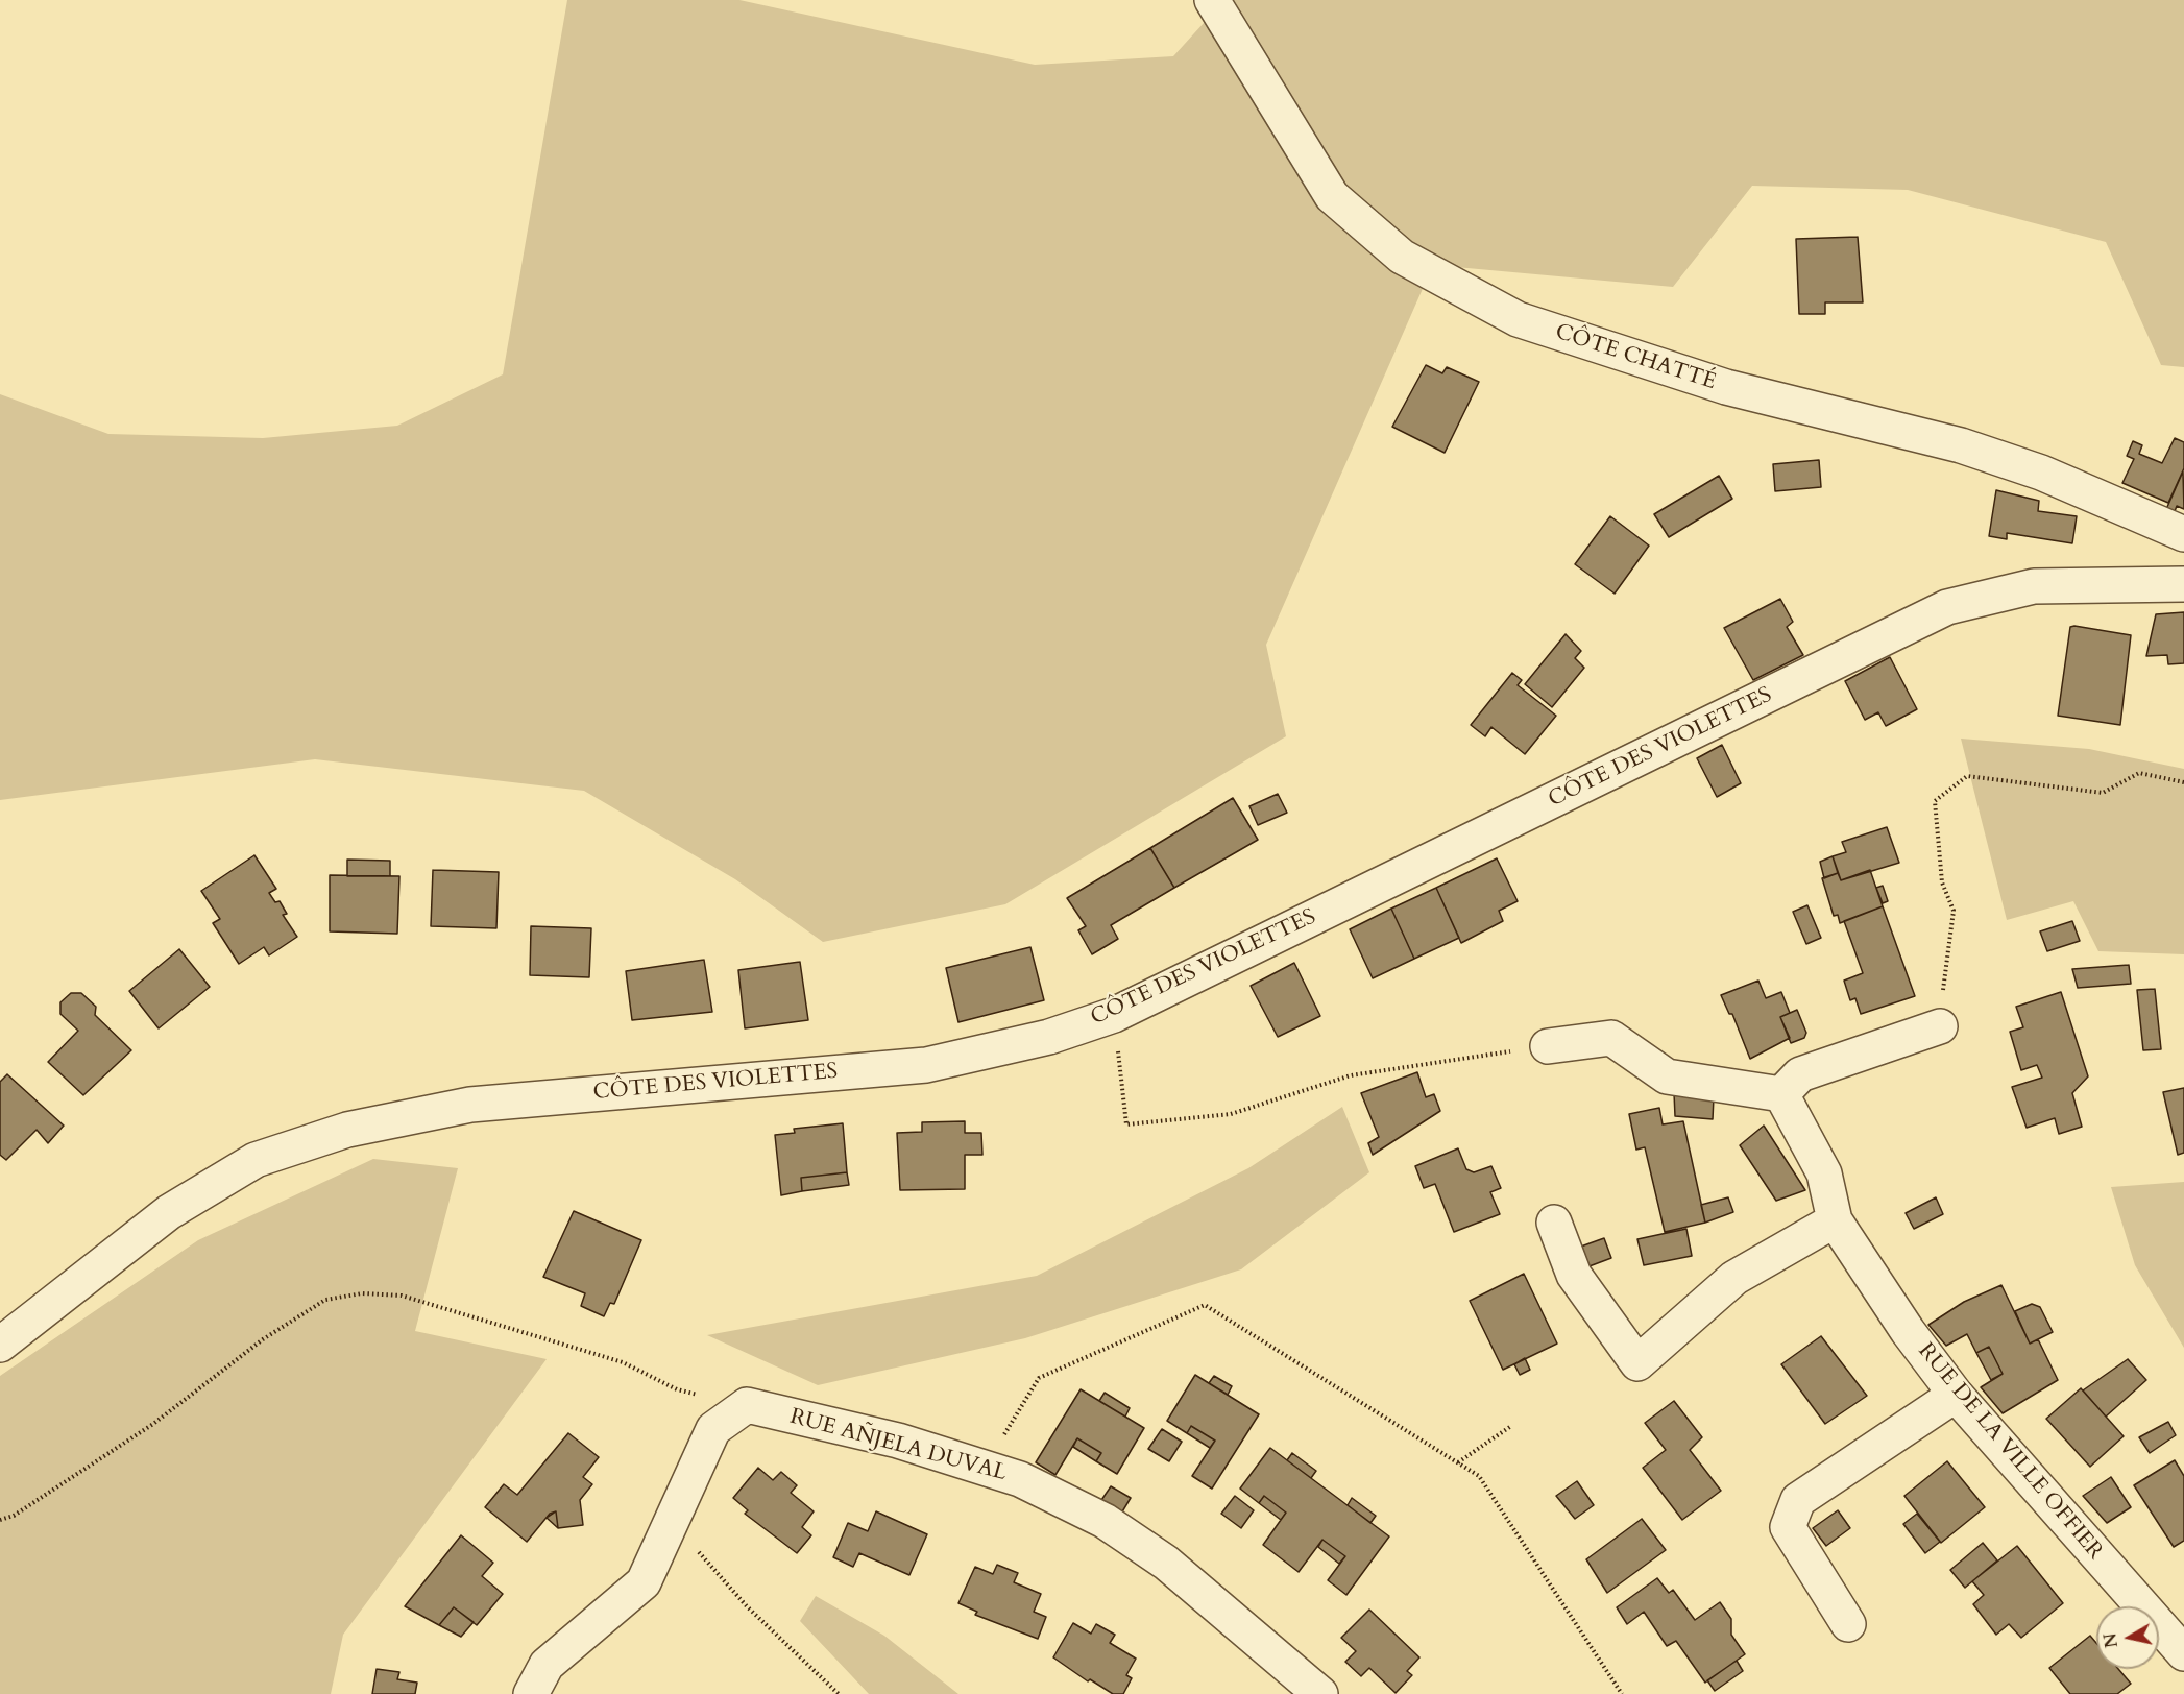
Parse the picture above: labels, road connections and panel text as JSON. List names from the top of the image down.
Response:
{
  "streets": {
    "street": [
      "CÔTE CHATTÉ",
      "CÔTE DES VIOLETTES",
      "RUE AÑJELA DUVAL",
      "RUE DE LA VILLE OFFIER"
    ]
  },
  "north": "left"
}
